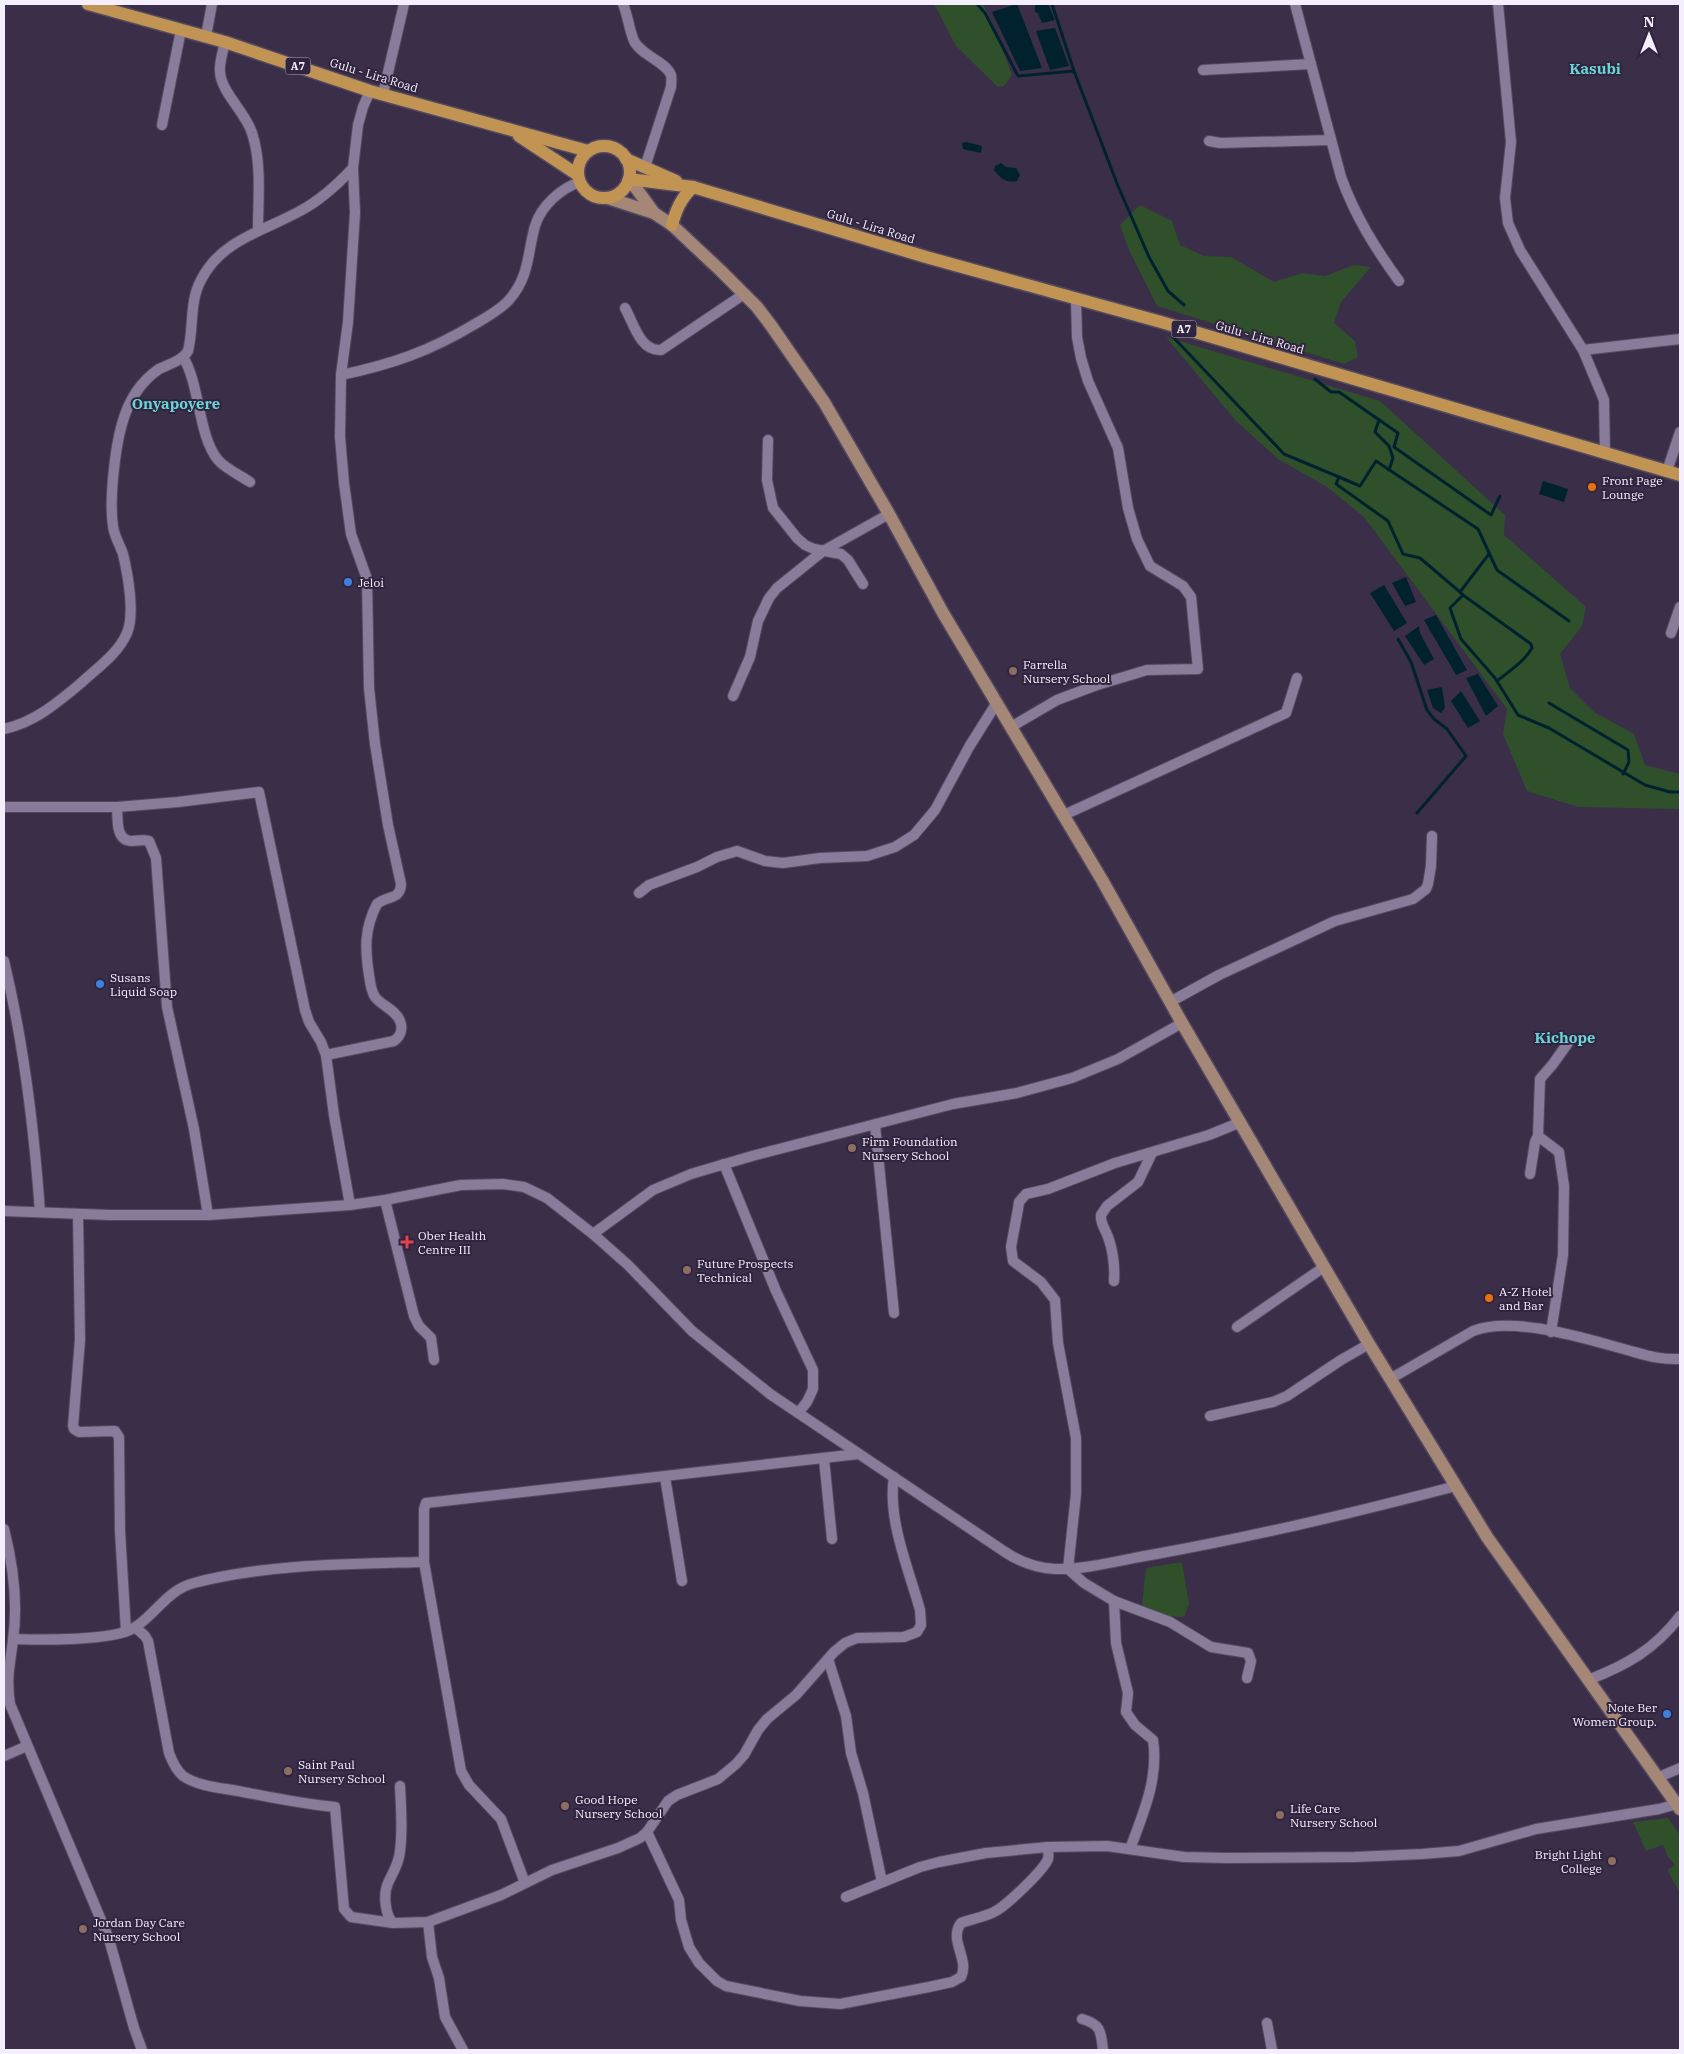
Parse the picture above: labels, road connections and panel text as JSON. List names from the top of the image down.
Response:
{
  "streets": {
    "main road": ["A7", "Gulu - Lira Road"]
  },
  "crossings": [
    ["A7", "Gulu - Lira Road"]
  ],
  "districts": ["Kasubi", "Onyapoyere", "Kichope"],
  "places": {
    "other": [
      "Front Page Lounge",
      "Jeloi",
      "Farrella Nursery School",
      "Susans Liquid Soap",
      "Firm Foundation Nursery School",
      "Future Prospects Technical",
      "A-Z Hotel and Bar",
      "Note Ber Women Group.",
      "Saint Paul Nursery School",
      "Good Hope Nursery School",
      "Life Care Nursery School",
      "Bright Light College",
      "Jordan Day Care Nursery School"
    ],
    "health": ["Ober Health Centre III"]
  },
  "north": "top"
}
